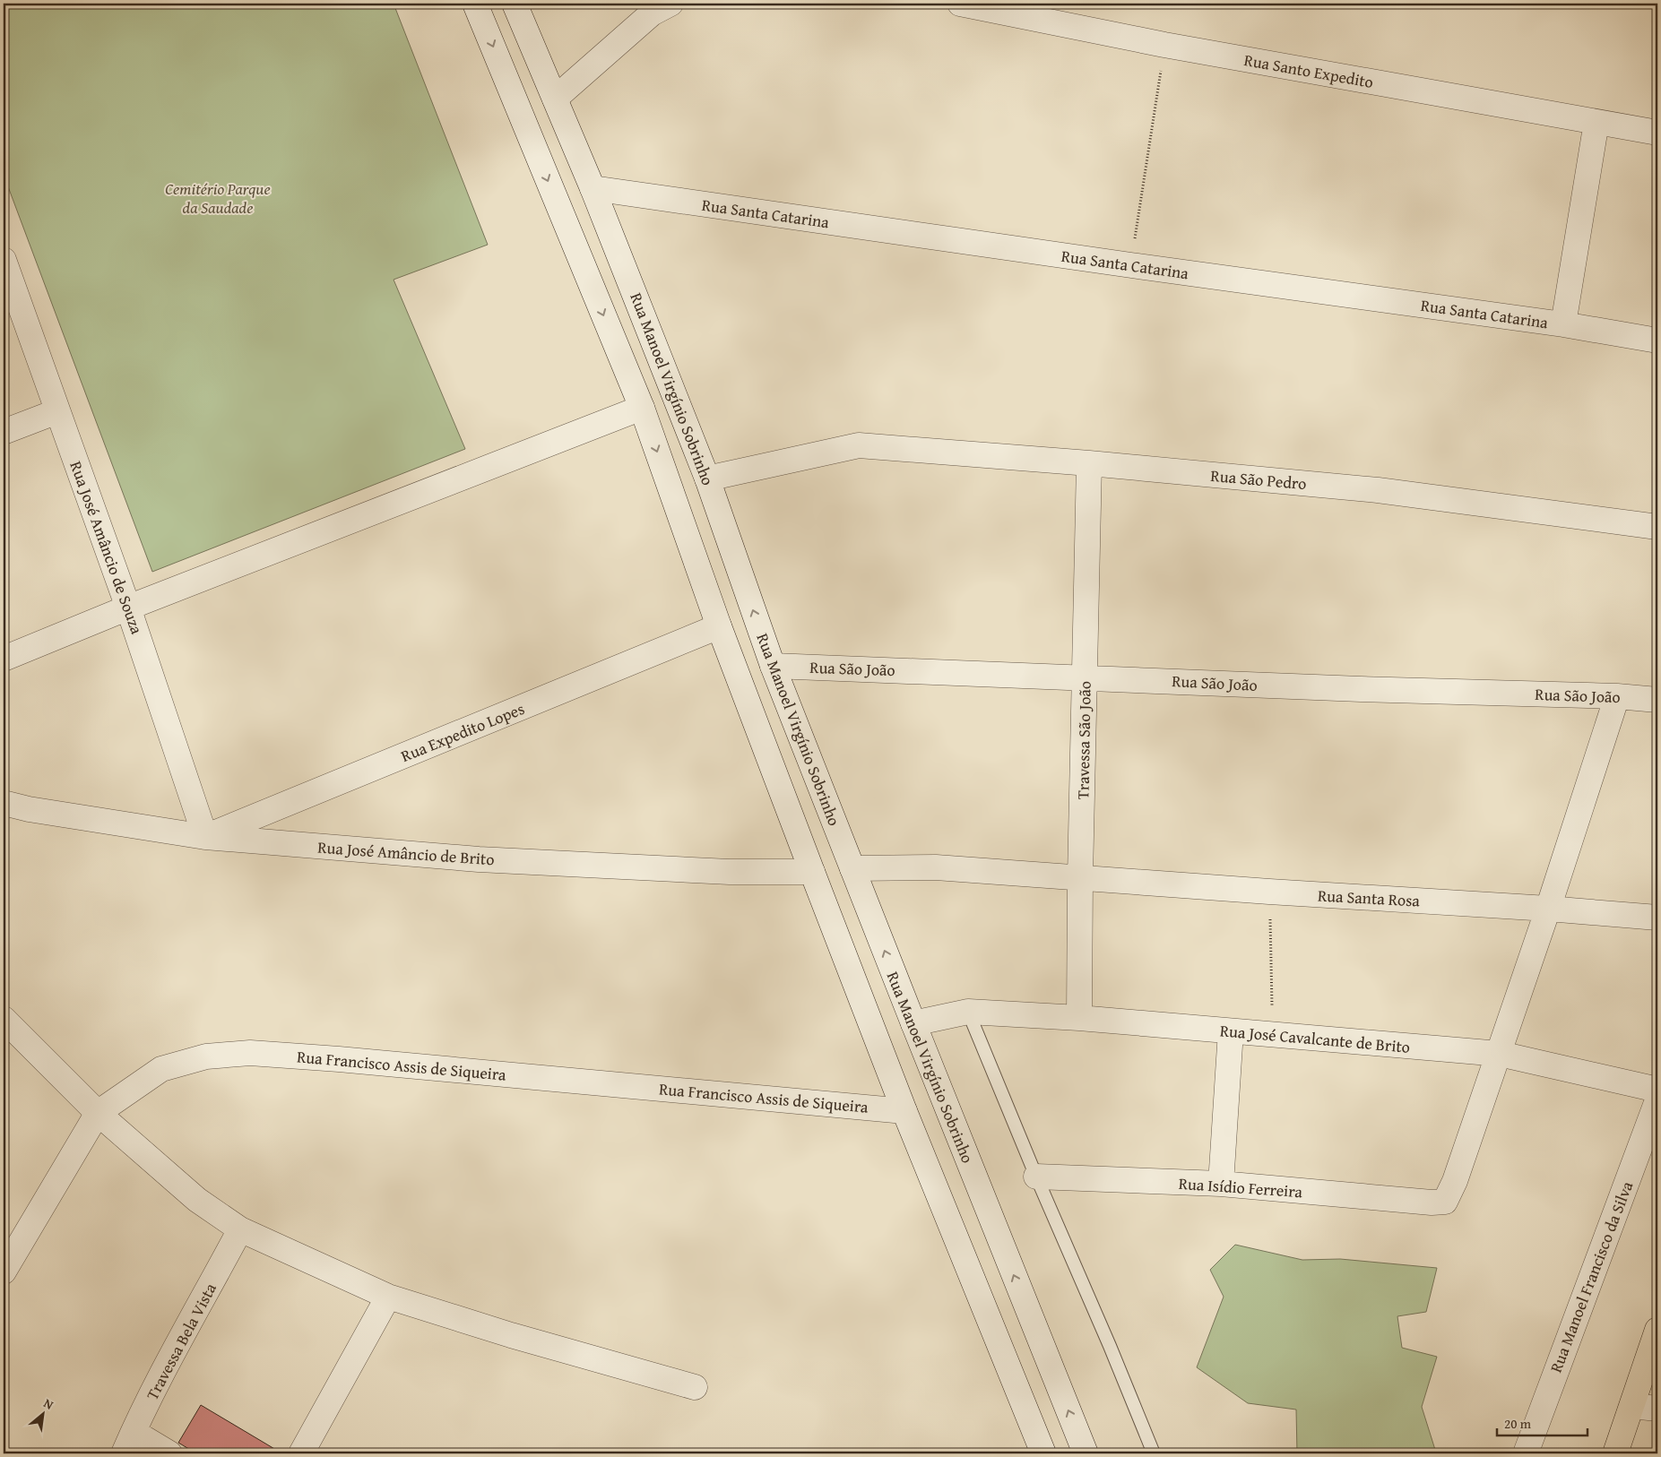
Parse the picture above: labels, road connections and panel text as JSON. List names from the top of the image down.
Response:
{
  "streets": {
    "street": [
      "Rua Santo Expedito",
      "Rua Santa Catarina",
      "Rua Manoel Virgínio Sobrinho",
      "Rua São Pedro",
      "Rua José Amâncio de Souza",
      "Rua São João",
      "Rua Expedito Lopes",
      "Travessa São João",
      "Rua José Amâncio de Brito",
      "Rua Santa Rosa",
      "Rua José Cavalcante de Brito",
      "Rua Francisco Assis de Siqueira",
      "Rua Isídio Ferreira",
      "Rua Manoel Francisco da Silva",
      "Travessa Bela Vista"
    ]
  },
  "crossings": [
    ["Rua Santa Catarina", "Rua Manoel Virgínio Sobrinho"],
    ["Rua Manoel Virgínio Sobrinho", "Rua São Pedro"],
    ["Rua Manoel Virgínio Sobrinho", "Rua São João"],
    ["Rua Manoel Virgínio Sobrinho", "Rua Santa Rosa"],
    ["Rua Manoel Virgínio Sobrinho", "Rua José Cavalcante de Brito"],
    ["Rua São Pedro", "Travessa São João"],
    ["Rua José Amâncio de Souza", "Rua Expedito Lopes"],
    ["Rua José Amâncio de Souza", "Rua José Amâncio de Brito"],
    ["Rua São João", "Travessa São João"],
    ["Rua Expedito Lopes", "Rua José Amâncio de Brito"],
    ["Travessa São João", "Rua Santa Rosa"],
    ["Travessa São João", "Rua José Cavalcante de Brito"],
    ["Rua José Cavalcante de Brito", "Rua Isídio Ferreira"]
  ],
  "parks": ["Cemitério Parque da Saudade"],
  "scale_bar": "20 m",
  "north": "top right"
}
